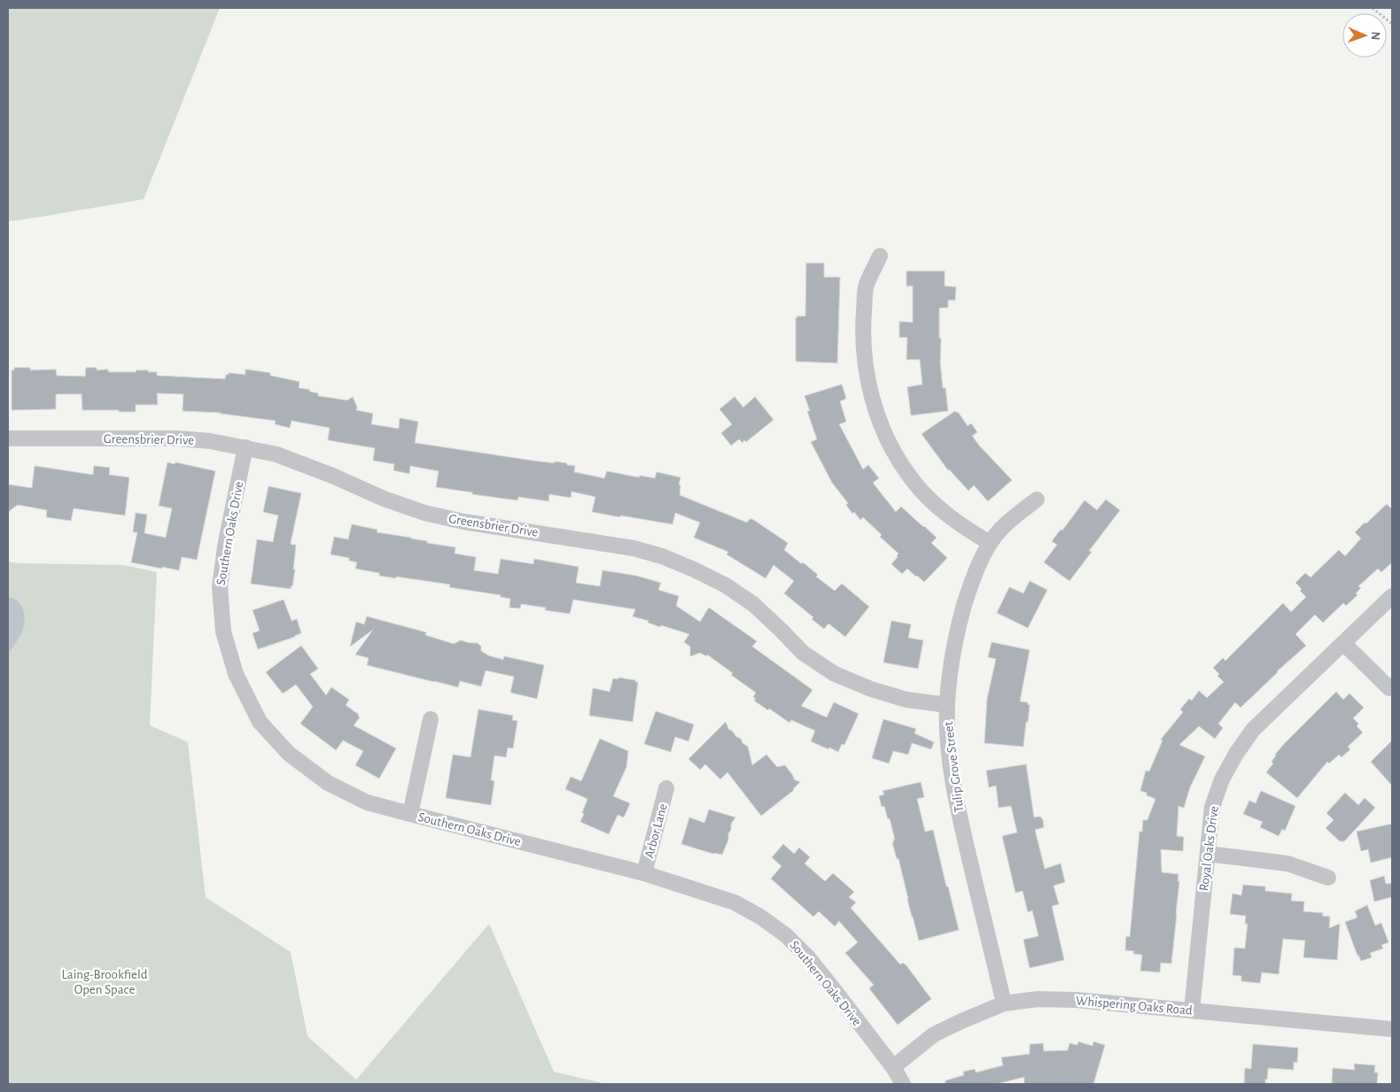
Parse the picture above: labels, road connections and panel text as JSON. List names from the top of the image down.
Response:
{
  "streets": {
    "street": [
      "Greensbrier Drive",
      "Southern Oaks Drive",
      "Tulip Grove Street",
      "Arbor Lane",
      "Royal Oaks Drive",
      "Whispering Oaks Road"
    ]
  },
  "crossings": [
    ["Greensbrier Drive", "Southern Oaks Drive"],
    ["Greensbrier Drive", "Tulip Grove Street"],
    ["Southern Oaks Drive", "Arbor Lane"],
    ["Southern Oaks Drive", "Whispering Oaks Road"],
    ["Tulip Grove Street", "Whispering Oaks Road"],
    ["Royal Oaks Drive", "Whispering Oaks Road"]
  ],
  "parks": ["Laing-Brookfield Open Space"],
  "north": "right"
}
